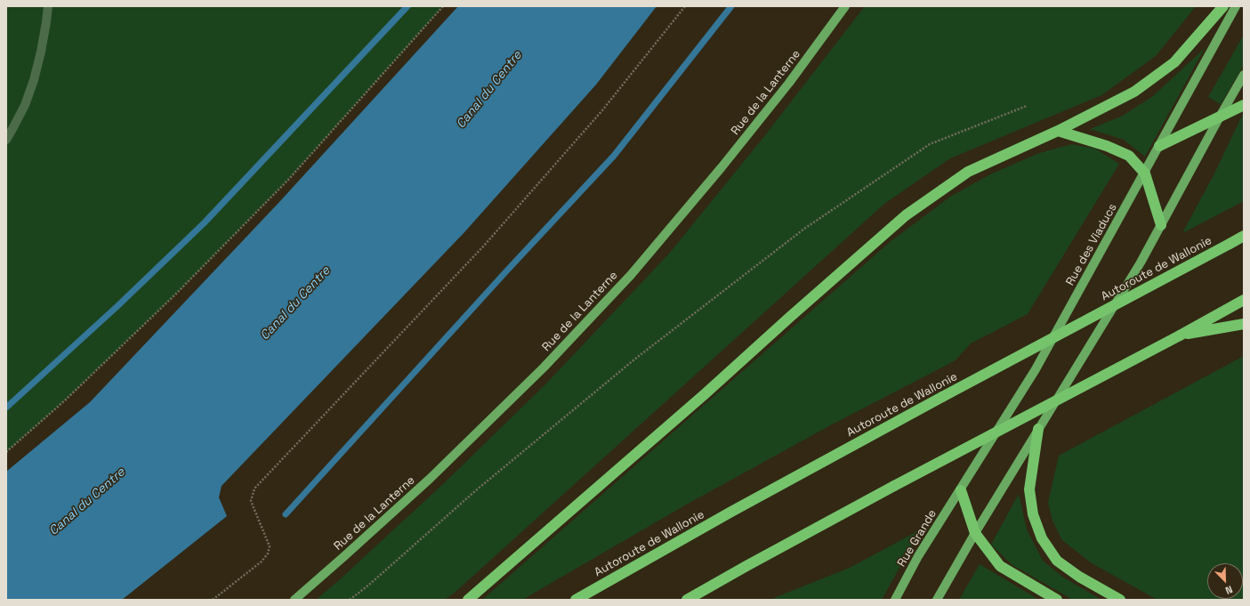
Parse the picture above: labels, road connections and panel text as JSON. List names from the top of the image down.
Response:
{
  "streets": {
    "highway": ["Autoroute de Wallonie"],
    "main road": ["Rue de la Lanterne", "Rue des Viaducs", "Rue Grande"]
  },
  "crossings": [
    ["Rue des Viaducs", "Rue Grande"]
  ],
  "water": ["Canal du Centre"],
  "north": "bottom right"
}
